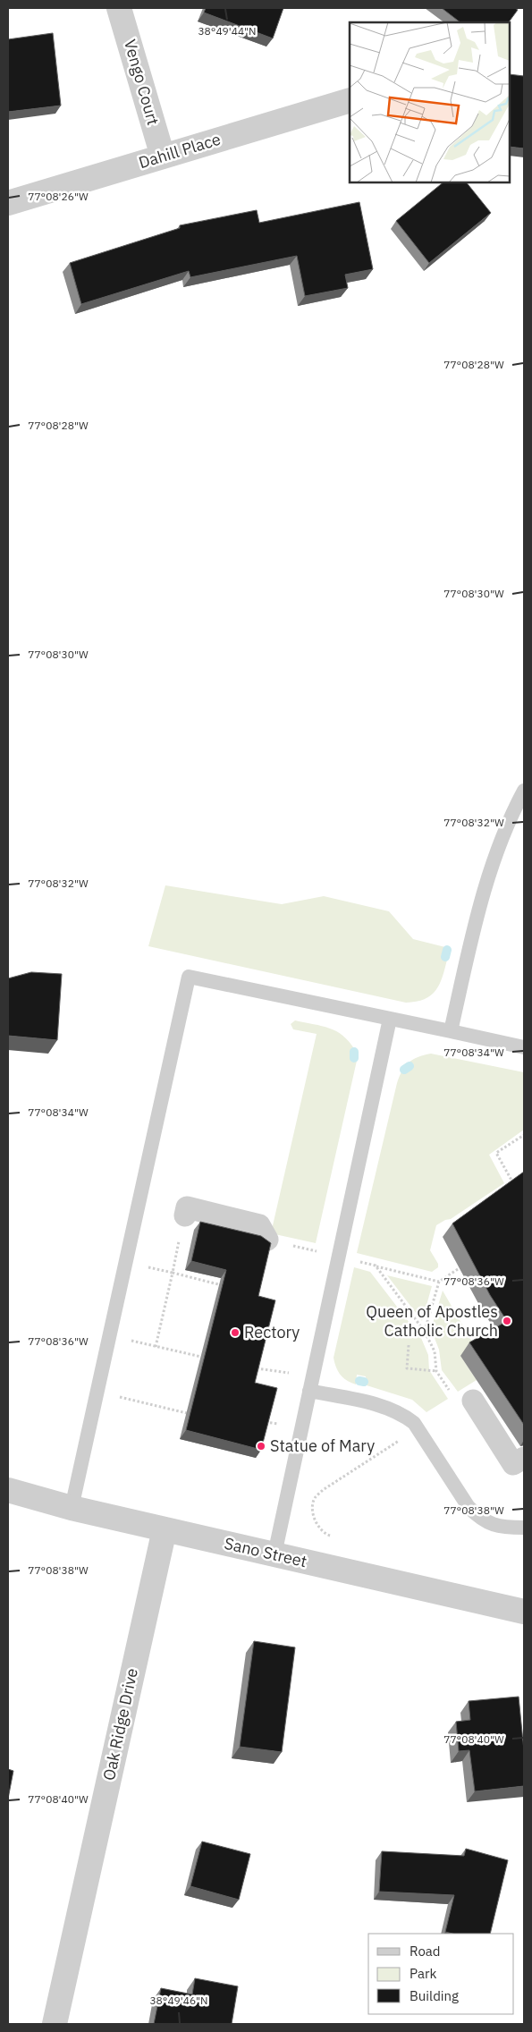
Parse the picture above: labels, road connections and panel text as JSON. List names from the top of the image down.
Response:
{
  "streets": {
    "street": [
      "Vengo Court",
      "Dahill Place",
      "Sano Street",
      "Oak Ridge Drive"
    ]
  },
  "crossings": [
    ["Vengo Court", "Dahill Place"],
    ["Sano Street", "Oak Ridge Drive"]
  ],
  "places": ["Queen of Apostles Catholic Church", "Rectory", "Statue of Mary"],
  "legend": ["Road", "Park", "Building"],
  "coordinates": [
    "38°49'44\"N",
    "77°08'26\"W",
    "77°08'28\"W",
    "77°08'30\"W",
    "77°08'32\"W",
    "77°08'34\"W",
    "77°08'36\"W",
    "77°08'38\"W",
    "77°08'40\"W",
    "38°49'46\"N"
  ]
}
